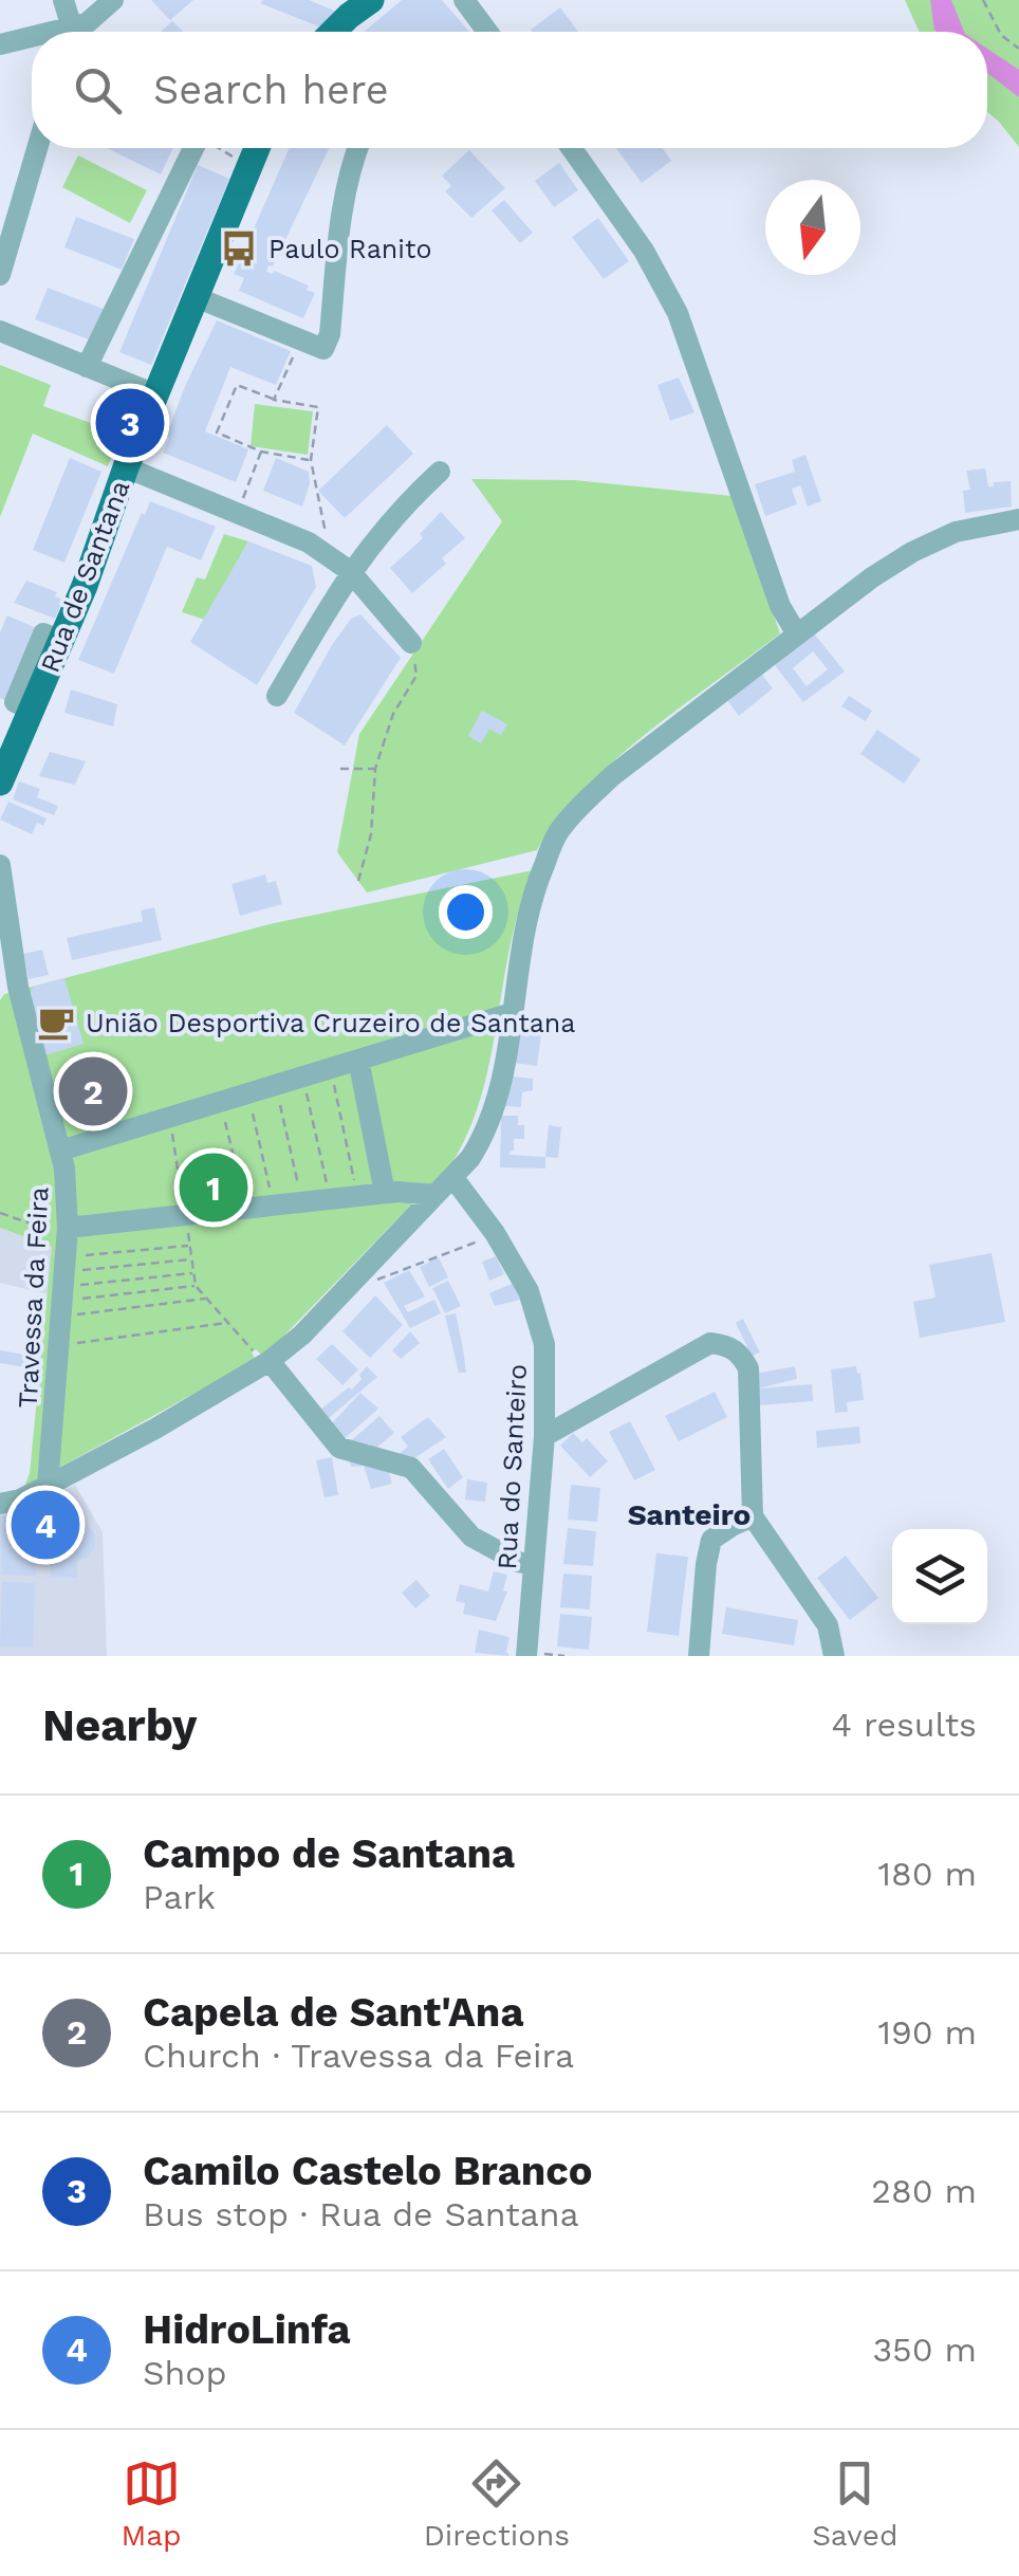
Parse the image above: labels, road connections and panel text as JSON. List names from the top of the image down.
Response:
{
  "streets": {
    "main road": ["Rua de Santana"],
    "street": ["Travessa da Feira", "Rua do Santeiro"]
  },
  "districts": ["Santeiro"],
  "places": {
    "bus stop": ["Paulo Ranito"],
    "cafe": ["União Desportiva Cruzeiro de Santana"]
  },
  "north": "bottom",
  "page": {
    "search": "Search here",
    "pins": [
      "3",
      "2",
      "1",
      "4"
    ],
    "heading": ["Nearby", "4 results"],
    "list": [
      {
        "mark": "1",
        "name": "Campo de Santana",
        "note": "Park",
        "value": "180 m"
      },
      {
        "mark": "2",
        "name": "Capela de Sant'Ana",
        "note": "Church · Travessa da Feira",
        "value": "190 m"
      },
      {
        "mark": "3",
        "name": "Camilo Castelo Branco",
        "note": "Bus stop · Rua de Santana",
        "value": "280 m"
      },
      {
        "mark": "4",
        "name": "HidroLinfa",
        "note": "Shop",
        "value": "350 m"
      }
    ],
    "nav": ["Map", "Directions", "Saved"]
  }
}
